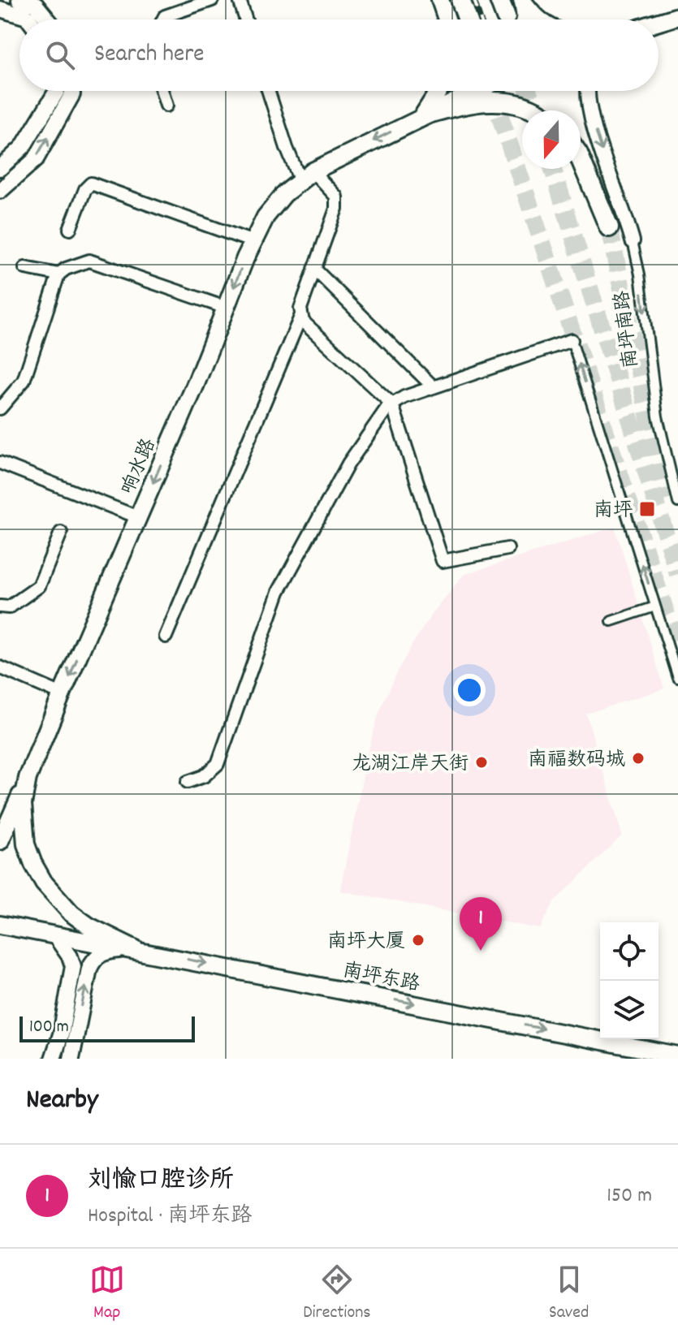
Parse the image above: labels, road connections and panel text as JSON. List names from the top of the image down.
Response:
{
  "streets": {
    "main road": ["响水路", "南坪东路"],
    "street": ["南坪南路"]
  },
  "crossings": [
    ["响水路", "南坪东路"]
  ],
  "one_way": ["响水路", "南坪东路"],
  "places": {
    "transit": ["南坪"],
    "other": ["南福数码城", "龙湖江岸天街", "南坪大厦"]
  },
  "scale_bar": "100 m",
  "north": "bottom",
  "page": {
    "search": "Search here",
    "pins": "1",
    "scale": "100 m",
    "heading": "Nearby",
    "list": [
      {
        "mark": "1",
        "name": "刘愉口腔诊所",
        "note": "Hospital · 南坪东路",
        "value": "150 m"
      }
    ],
    "nav": ["Map", "Directions", "Saved"]
  }
}
